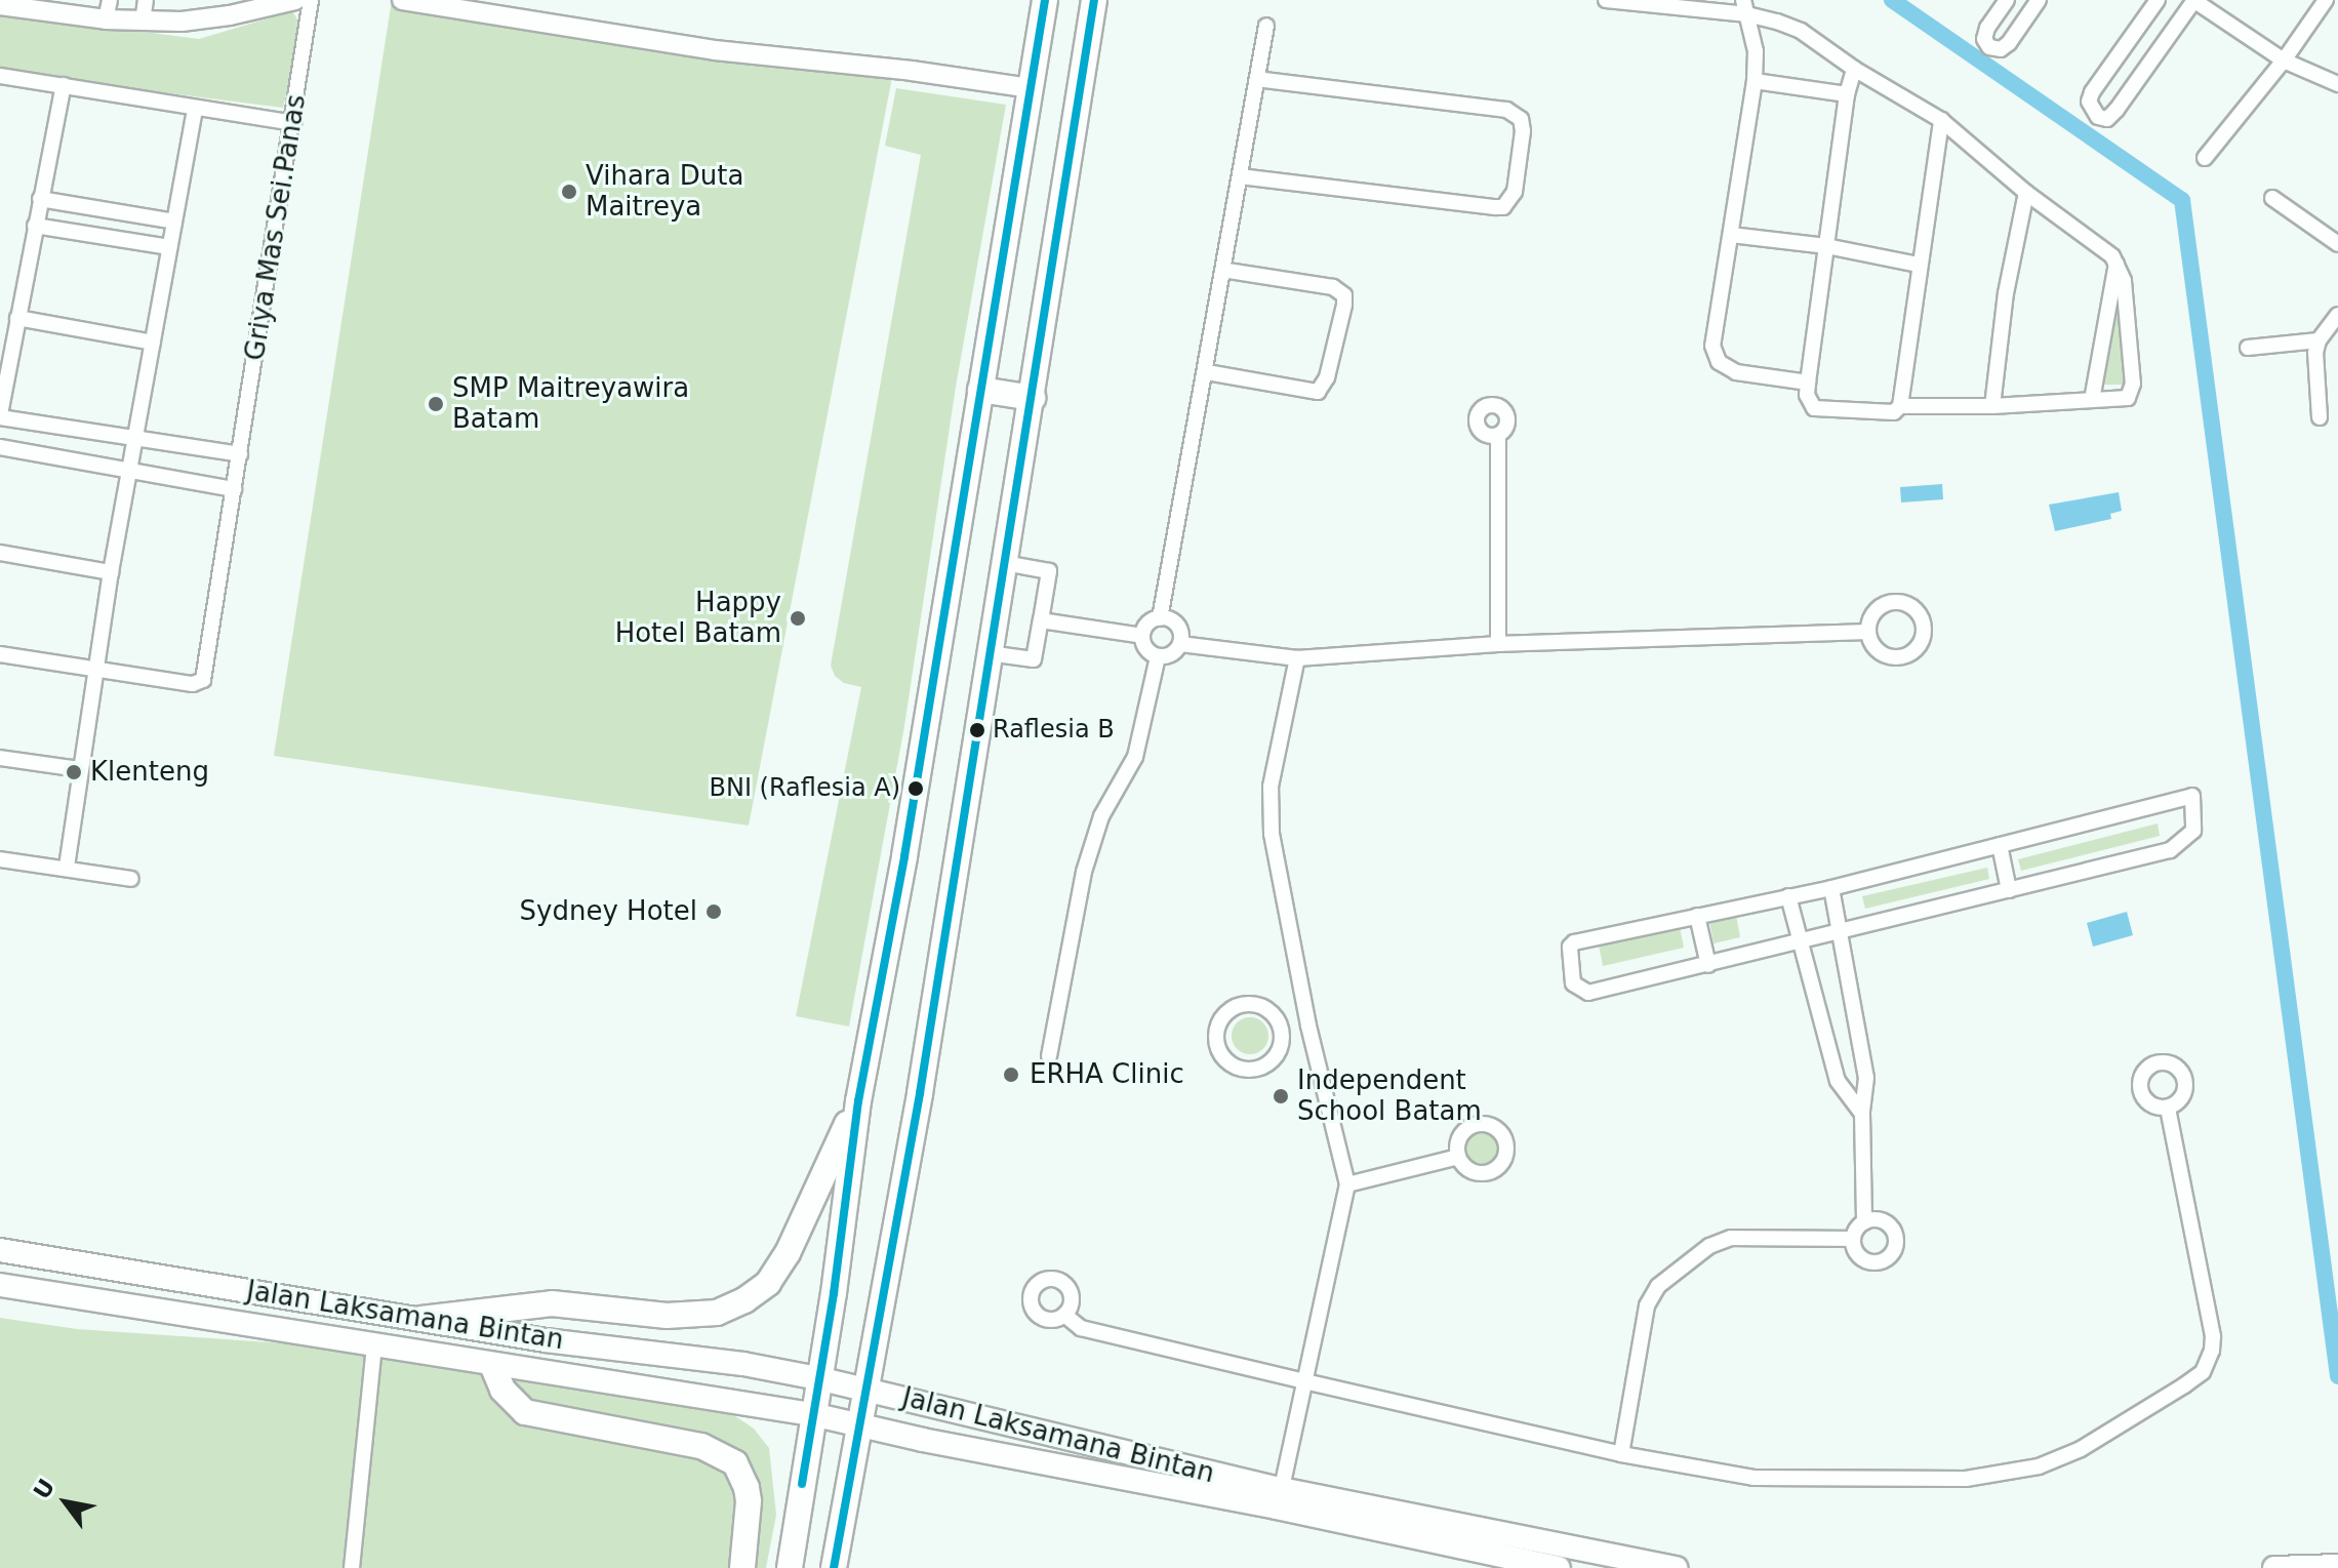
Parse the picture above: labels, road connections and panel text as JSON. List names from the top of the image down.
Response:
{
  "streets": {
    "main road": ["Jalan Laksamana Bintan"],
    "street": ["Griya Mas Sei.Panas"]
  },
  "places": [
    "Vihara Duta Maitreya",
    "SMP Maitreyawira Batam",
    "Happy Hotel Batam",
    "Raflesia B",
    "Klenteng",
    "BNI (Raflesia A)",
    "Sydney Hotel",
    "ERHA Clinic",
    "Independent School Batam"
  ],
  "north": "top left"
}
